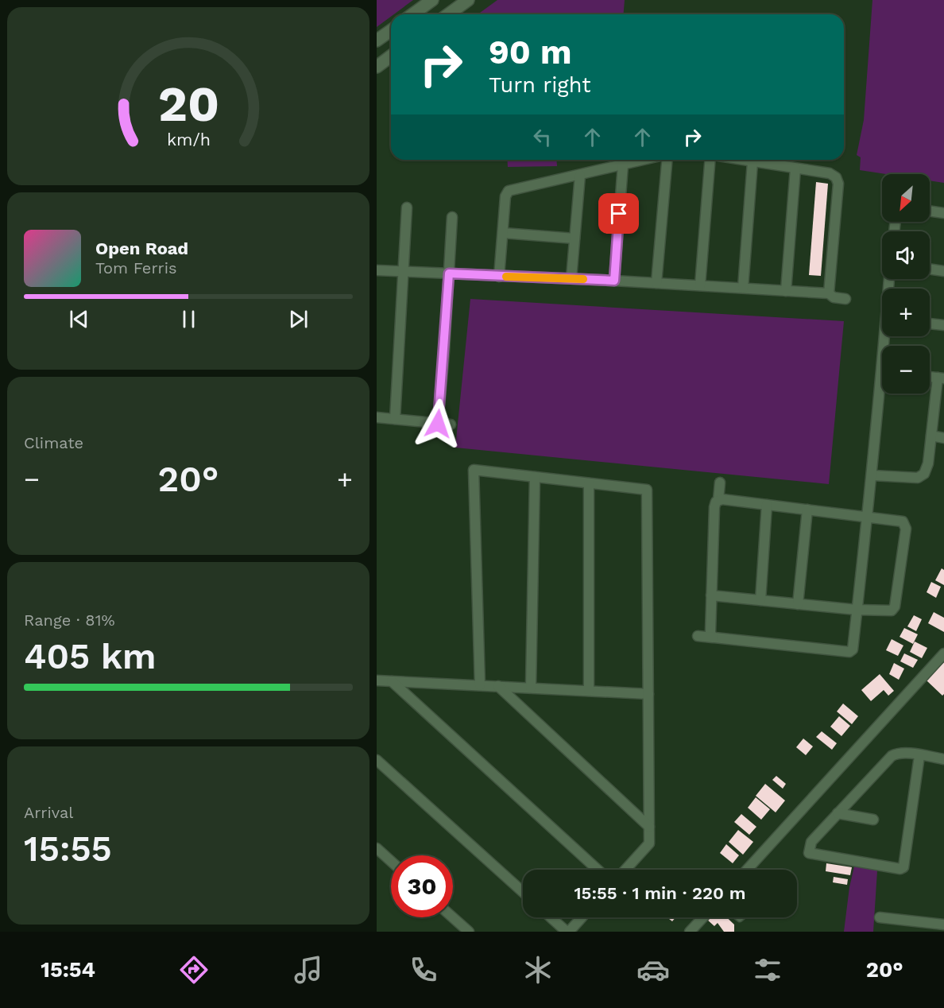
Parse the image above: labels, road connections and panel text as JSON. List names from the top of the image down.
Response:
{
  "north": "bottom left",
  "page": {
    "turn": ["90 m", "Turn right"],
    "map_buttons": ["+", "−"],
    "song": ["Open Road", "Tom Ferris"],
    "tile": [
      "Climate",
      ["Range · 81%", "405 km"],
      ["Arrival", "15:55"]
    ],
    "heat": ["−", "20°", "+"],
    "limit": "30",
    "trip": "15:55 · 1 min · 220 m",
    "tabs": ["15:54", "20°"],
    "gauge": ["20", "km/h"]
  }
}
